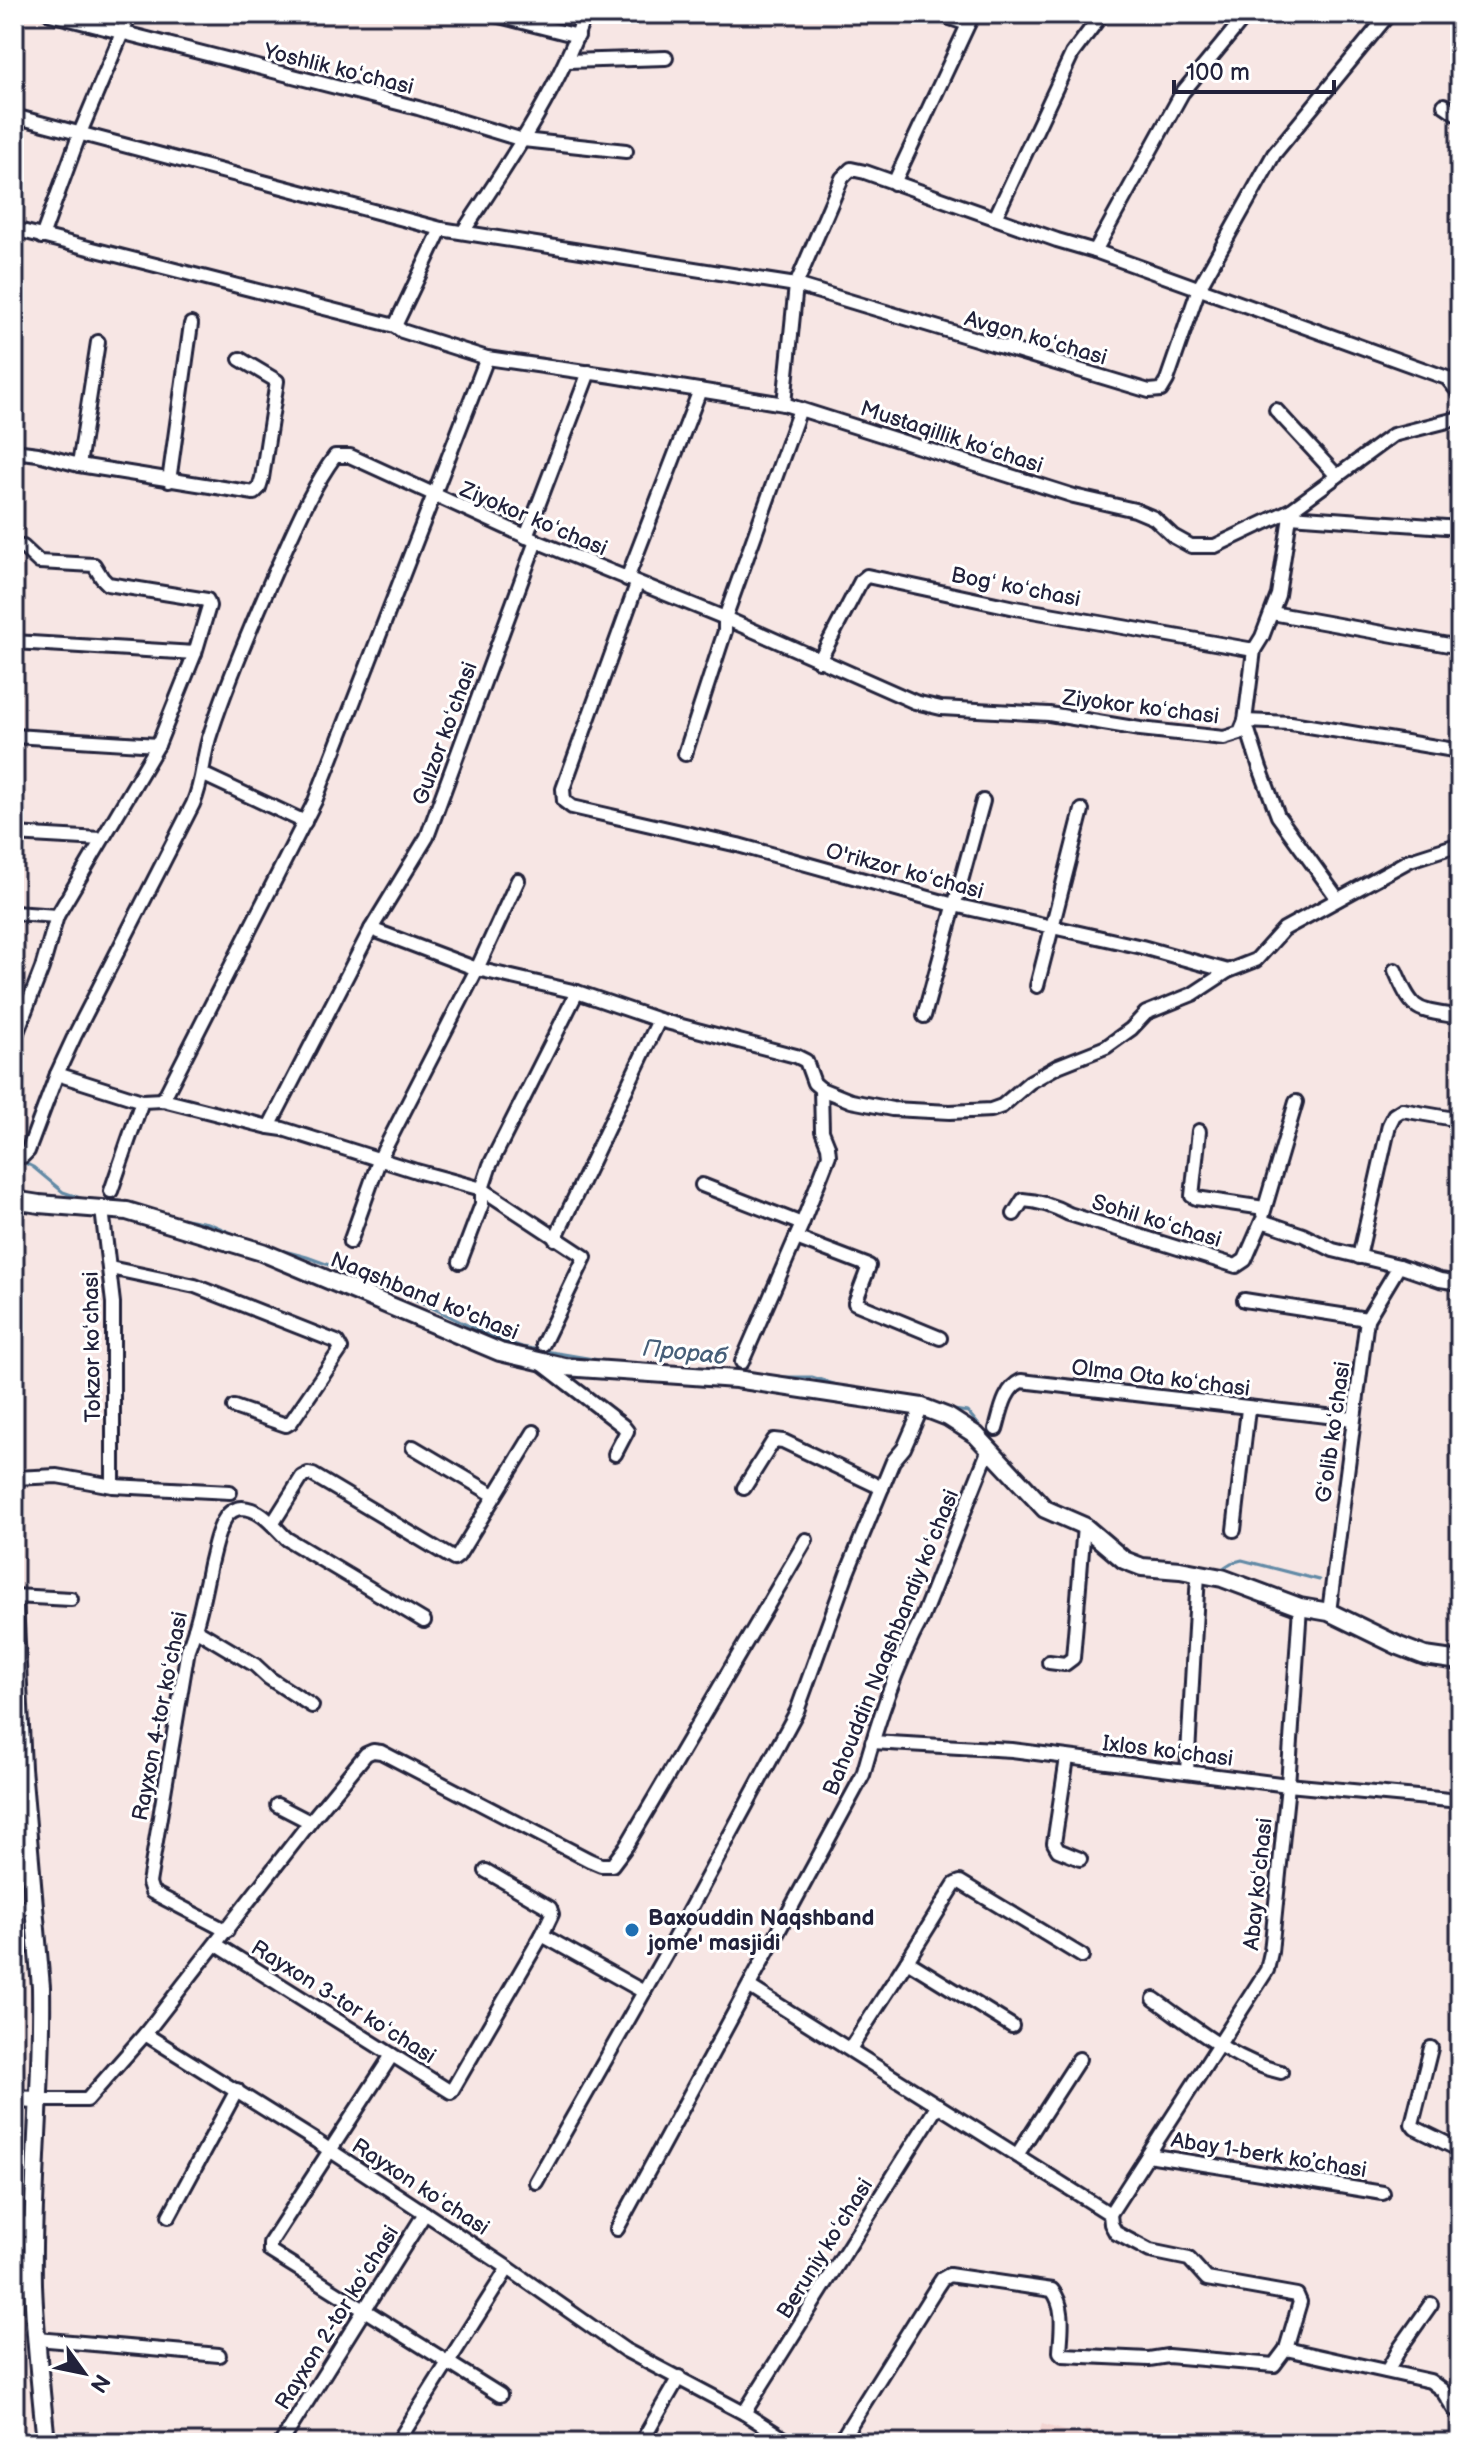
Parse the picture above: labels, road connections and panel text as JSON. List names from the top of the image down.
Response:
{
  "streets": {
    "street": [
      "Yoshlik koʻchasi",
      "Avgon koʻchasi",
      "Mustaqillik koʻchasi",
      "Ziyokor koʻchasi",
      "Bogʻ koʻchasi",
      "Gulzor koʻchasi",
      "O'rikzor koʻchasi",
      "Sohil koʻchasi",
      "Naqshband ko'chasi",
      "Tokzor koʻchasi",
      "Olma Ota koʻchasi",
      "Gʻolib koʻchasi",
      "Bahouddin Naqshbandiy koʻchasi",
      "Rayxon 4-tor koʻchasi",
      "Ixlos koʻchasi",
      "Abay koʻchasi",
      "Rayxon 3-tor koʻchasi",
      "Аbay 1-berk koʼchasi",
      "Rayxon koʻchasi",
      "Beruniy koʻchasi",
      "Rayxon 2-tor koʻchasi"
    ]
  },
  "crossings": [
    ["Mustaqillik koʻchasi", "Gulzor koʻchasi"],
    ["Ziyokor koʻchasi", "Bogʻ koʻchasi"],
    ["Ziyokor koʻchasi", "Gulzor koʻchasi"],
    ["Ziyokor koʻchasi", "O'rikzor koʻchasi"],
    ["Naqshband ko'chasi", "Tokzor koʻchasi"],
    ["Naqshband ko'chasi", "Gʻolib koʻchasi"],
    ["Naqshband ko'chasi", "Bahouddin Naqshbandiy koʻchasi"],
    ["Naqshband ko'chasi", "Abay koʻchasi"],
    ["Olma Ota koʻchasi", "Gʻolib koʻchasi"],
    ["Bahouddin Naqshbandiy koʻchasi", "Ixlos koʻchasi"],
    ["Ixlos koʻchasi", "Abay koʻchasi"],
    ["Abay koʻchasi", "Аbay 1-berk koʼchasi"],
    ["Rayxon koʻchasi", "Beruniy koʻchasi"],
    ["Rayxon koʻchasi", "Rayxon 2-tor koʻchasi"]
  ],
  "water": ["Прораб"],
  "places": ["Baxouddin Naqshband jome' masjidi"],
  "scale_bar": "100 m",
  "north": "bottom right"
}
